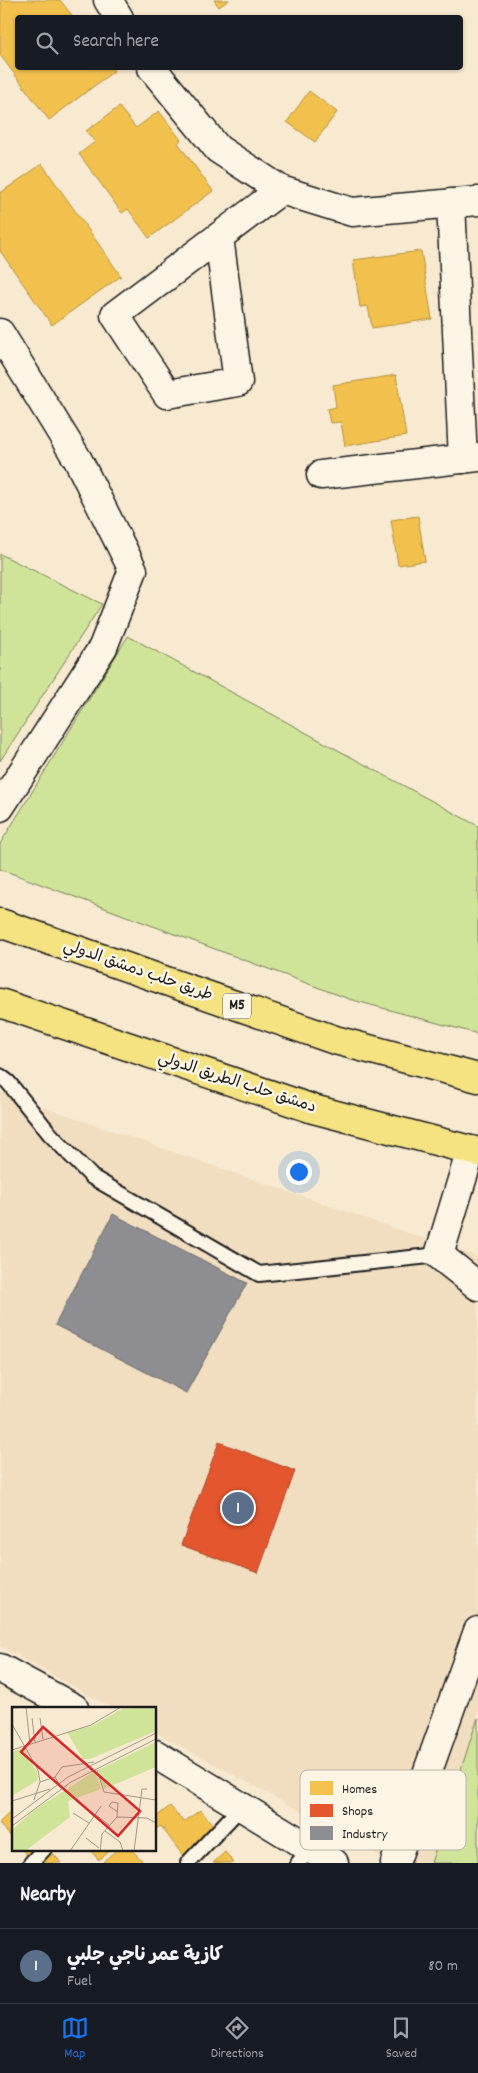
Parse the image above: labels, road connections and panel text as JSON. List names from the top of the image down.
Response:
{
  "streets": {
    "highway": ["طريق حلب دمشق الدولي", "M5", "دمشق حلب الطريق الدولي"]
  },
  "legend": ["Homes", "Shops", "Industry"],
  "page": {
    "search": "Search here",
    "pins": "1",
    "heading": "Nearby",
    "list": [
      {
        "mark": "1",
        "name": "كازية عمر ناجي جلبي",
        "note": "Fuel",
        "value": "80 m"
      }
    ],
    "nav": ["Map", "Directions", "Saved"]
  }
}
